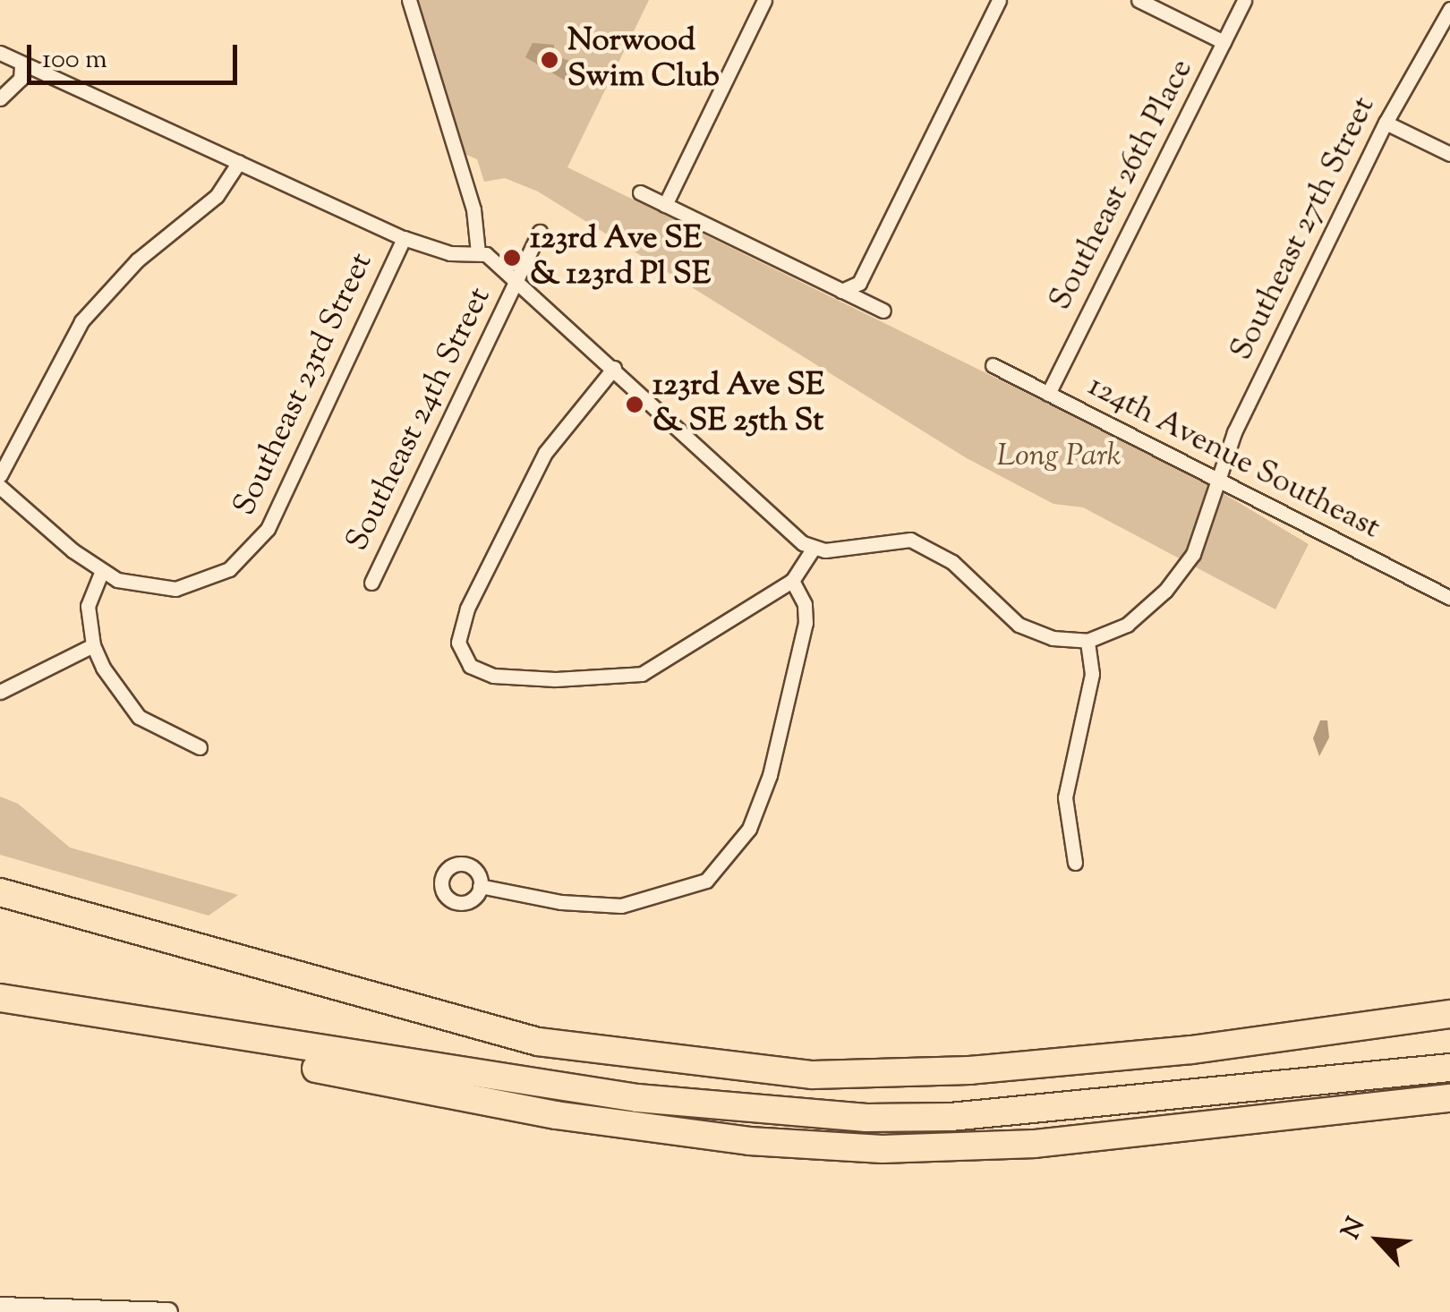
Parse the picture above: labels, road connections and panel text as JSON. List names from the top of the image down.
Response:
{
  "streets": {
    "street": [
      "Southeast 26th Place",
      "Southeast 27th Street",
      "Southeast 23rd Street",
      "Southeast 24th Street",
      "124th Avenue Southeast"
    ]
  },
  "crossings": [
    ["Southeast 26th Place", "124th Avenue Southeast"],
    ["Southeast 27th Street", "124th Avenue Southeast"]
  ],
  "parks": ["Long Park"],
  "places": ["Norwood Swim Club", "123rd Ave SE & 123rd Pl SE", "123rd Ave SE & SE 25th St"],
  "scale_bar": "100 m",
  "north": "top left"
}
